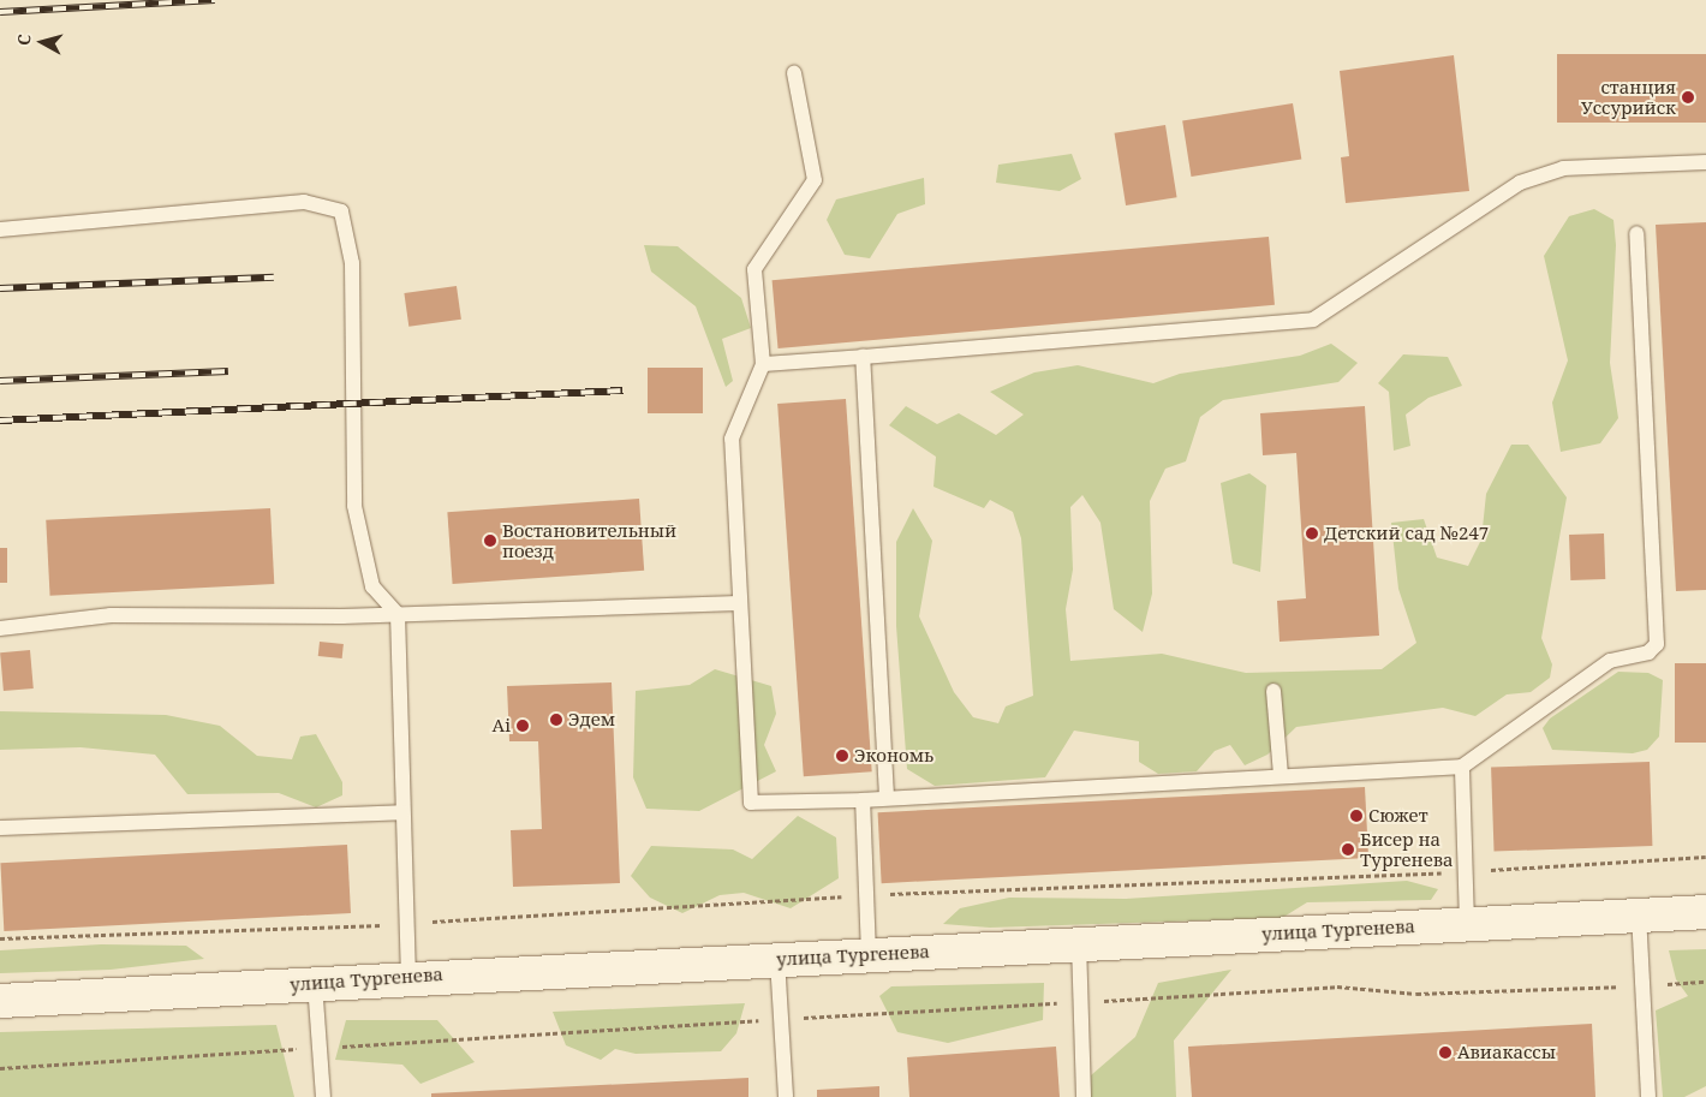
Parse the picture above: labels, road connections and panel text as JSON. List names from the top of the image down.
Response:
{
  "streets": {
    "main road": ["улица Тургенева"]
  },
  "places": [
    "станция Уссурийск",
    "Детский сад №247",
    "Востановительный поезд",
    "Эдем",
    "Ai",
    "Экономь",
    "Сюжет",
    "Бисер на Тургенева",
    "Авиакассы"
  ],
  "north": "left"
}
